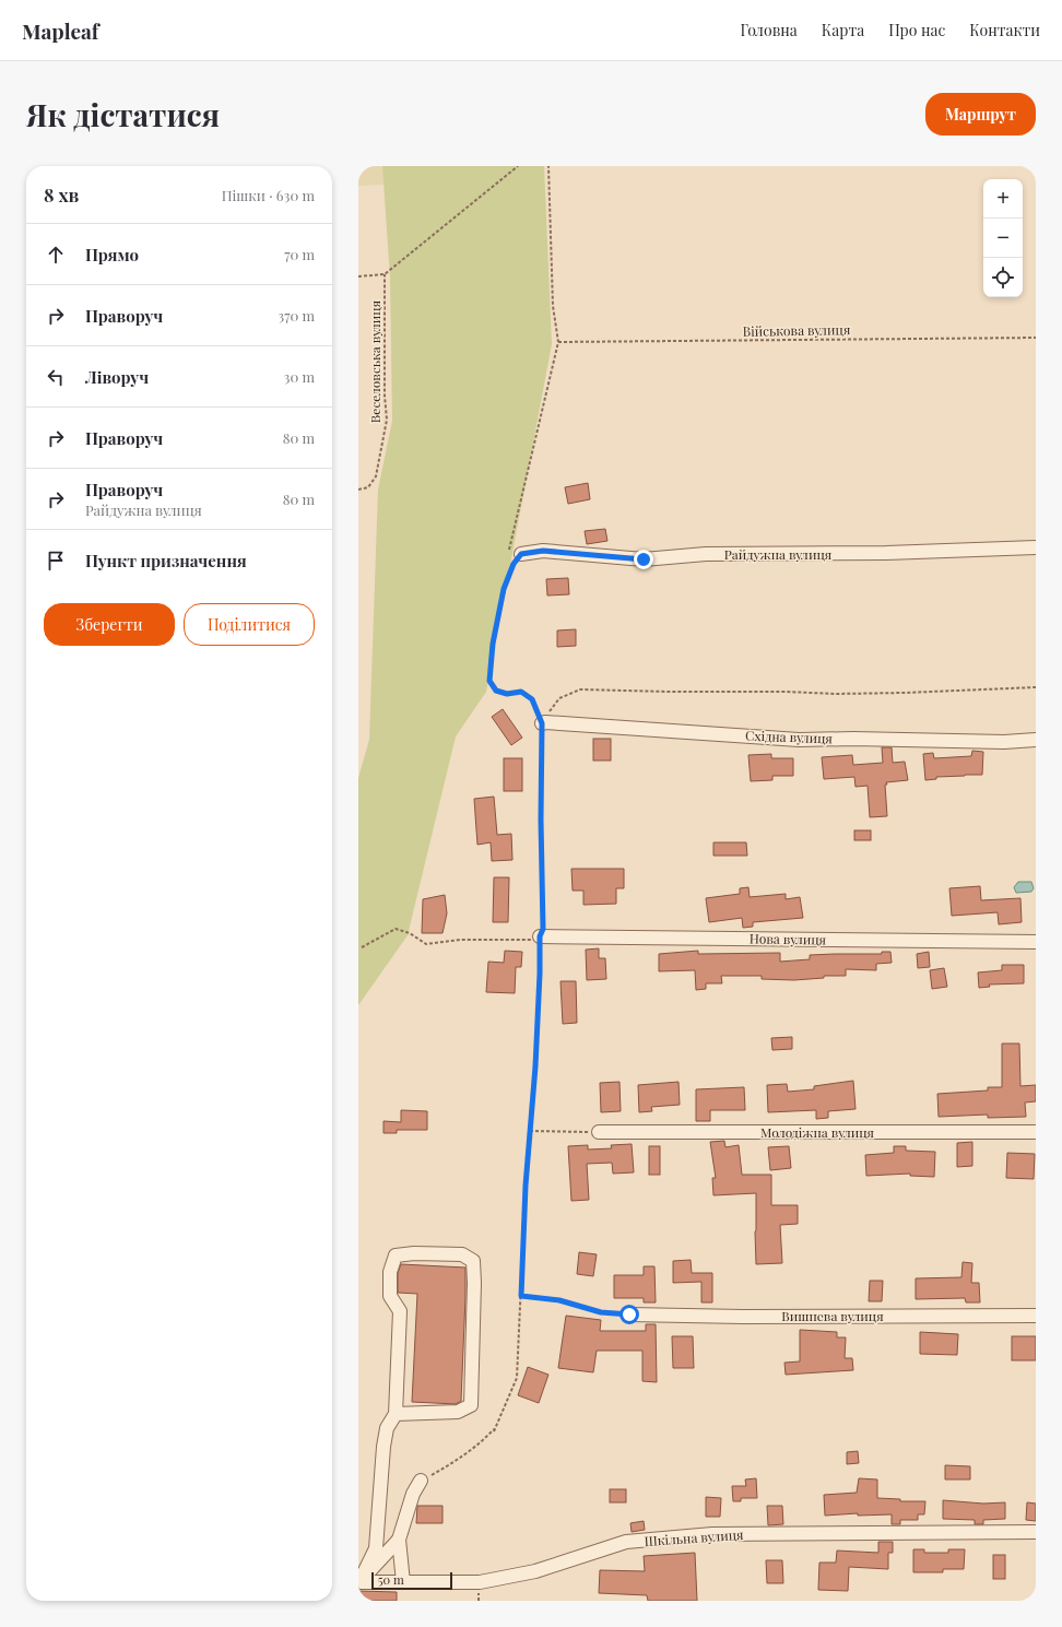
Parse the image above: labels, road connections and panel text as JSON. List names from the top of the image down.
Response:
{
  "streets": {
    "street": [
      "Райдужна вулиця",
      "Східна вулиця",
      "Нова вулиця",
      "Молодіжна вулиця",
      "Вишнева вулиця",
      "Шкільна вулиця"
    ],
    "path": ["Військова вулиця", "Веселовська вулиця"]
  },
  "scale_bar": "50 m",
  "page": {
    "header": "Mapleaf",
    "nav": [
      "Головна",
      "Карта",
      "Про нас",
      "Контакти"
    ],
    "buttons": [
      "Маршрут",
      ["Зберегти", "Поділитися"]
    ],
    "title": "Як дістатися",
    "heading": ["8 хв", "Пішки · 630 m"],
    "map_buttons": ["+", "−"],
    "list": [
      ["Прямо", "70 m"],
      ["Праворуч", "370 m"],
      ["Ліворуч", "30 m"],
      ["Праворуч", "80 m"],
      ["Праворуч", "Райдужна вулиця", "80 m"],
      "Пункт призначення"
    ],
    "scale": "50 m"
  }
}
